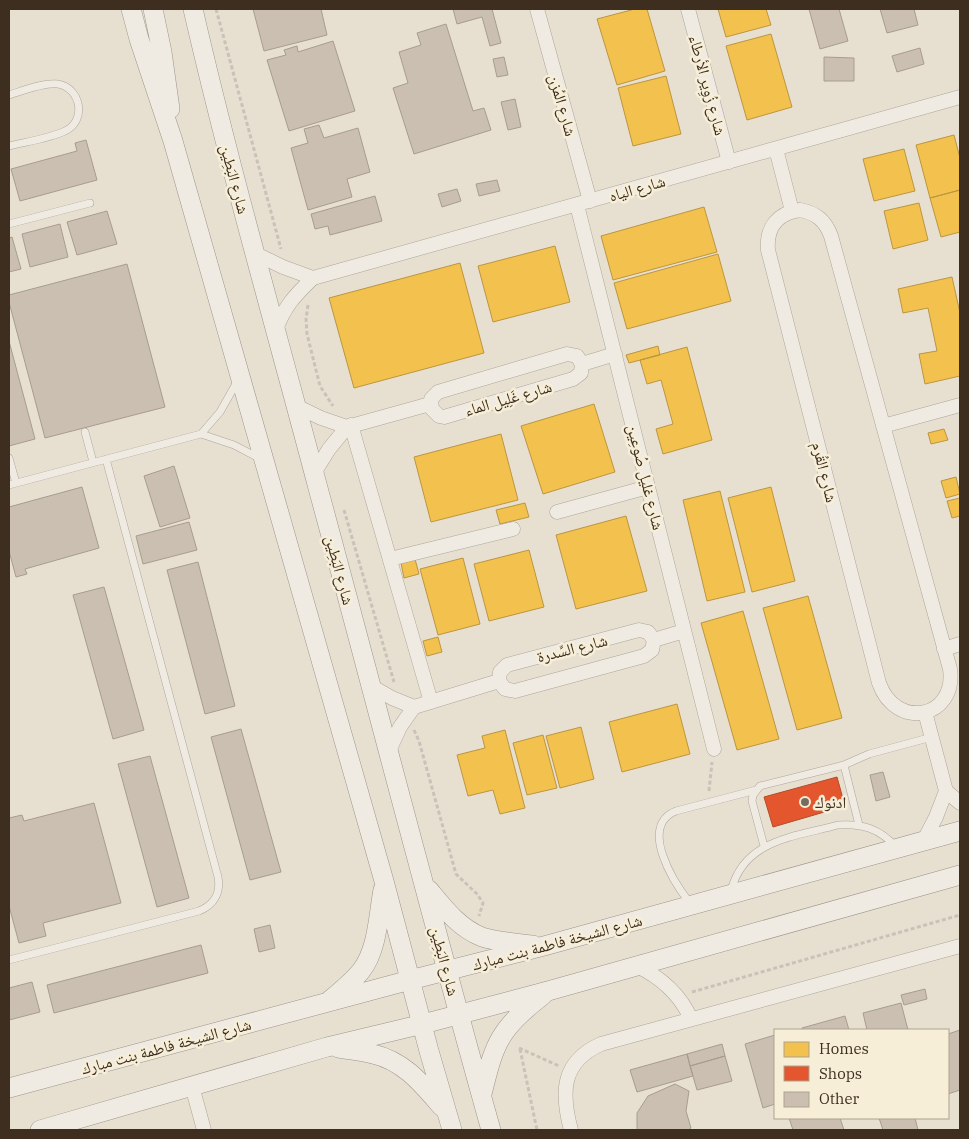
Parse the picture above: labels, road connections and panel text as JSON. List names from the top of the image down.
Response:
{
  "streets": {
    "main road": ["شارع البَطِين", "شارع الشيخة فاطمة بنت مبارك"],
    "street": [
      "شارع زُوِير الأرطاء",
      "شارع المُزن",
      "شارع الياه",
      "شارع غَلِيل الماء",
      "شارع القُرم",
      "شارع غليل صُوعِين",
      "شارع السِّدرة"
    ]
  },
  "crossings": [
    ["شارع زُوِير الأرطاء", "شارع الياه"],
    ["شارع المُزن", "شارع الياه"],
    ["شارع المُزن", "شارع غليل صُوعِين"],
    ["شارع البَطِين", "شارع الياه"],
    ["شارع البَطِين", "شارع الشيخة فاطمة بنت مبارك"],
    ["شارع الياه", "شارع غليل صُوعِين"]
  ],
  "places": ["ادنوك"],
  "legend": ["Homes", "Shops", "Other"]
}
